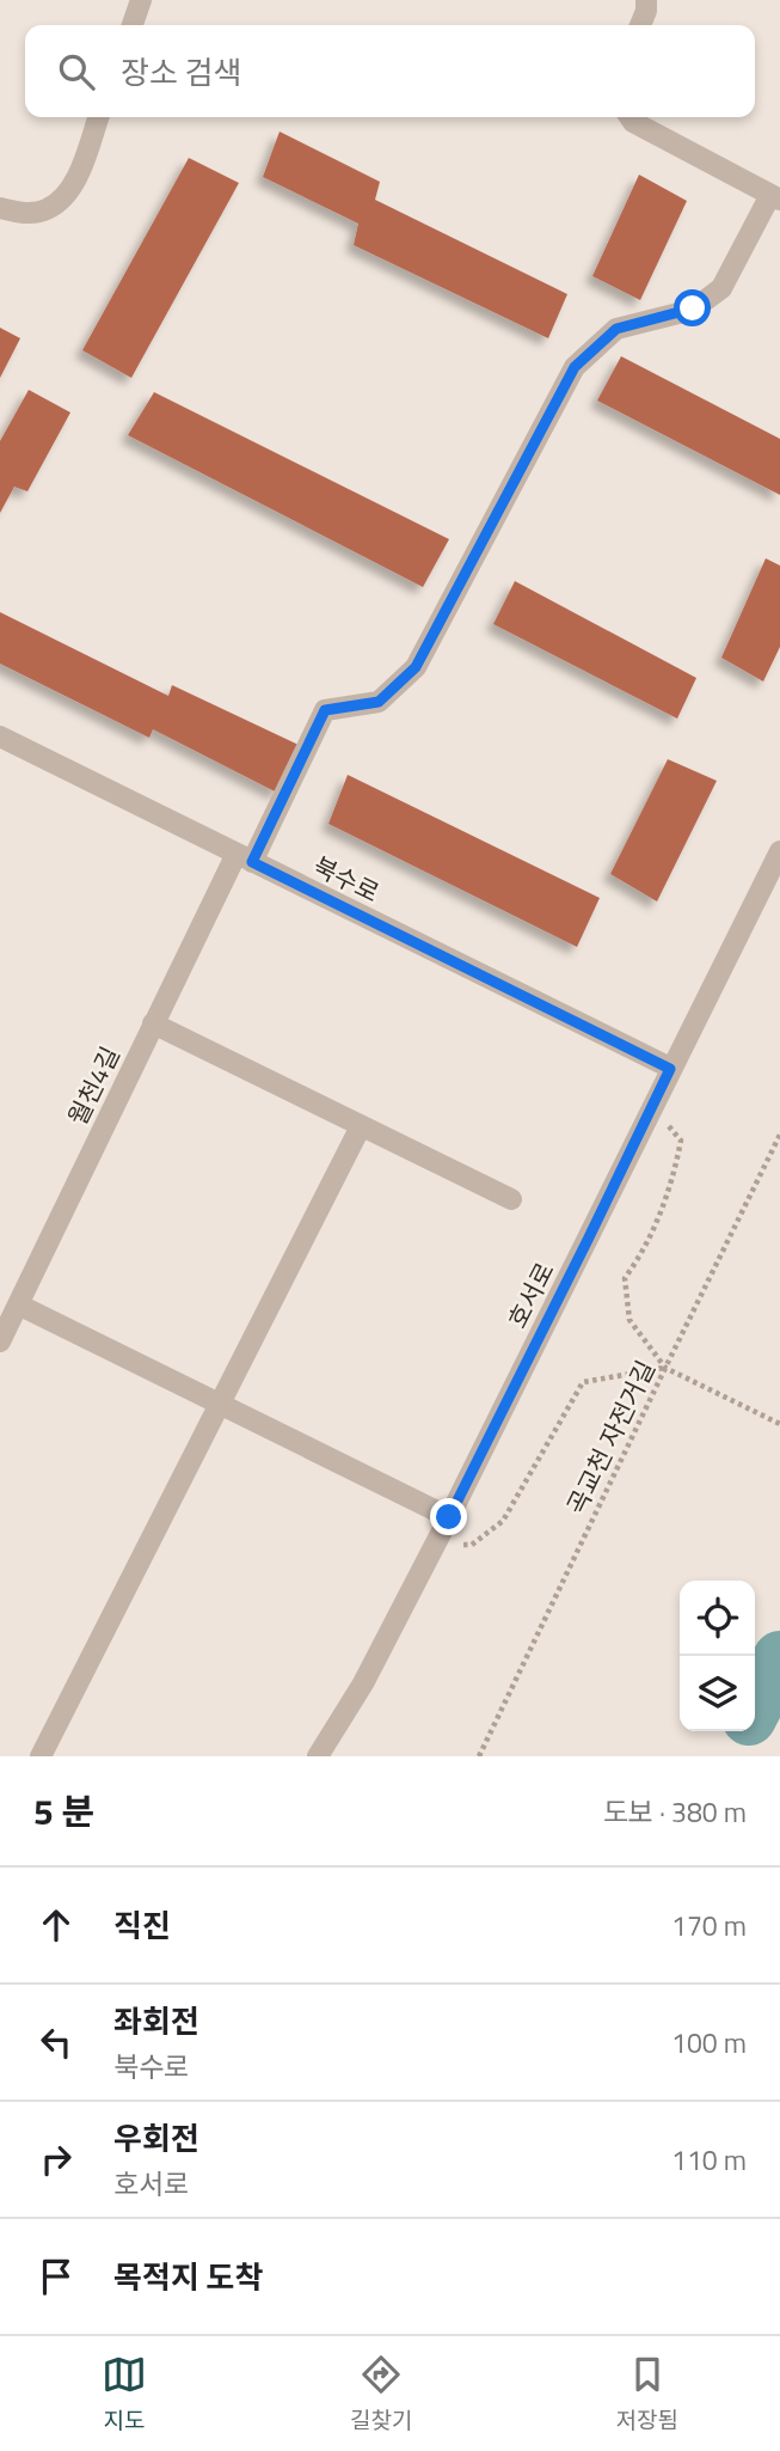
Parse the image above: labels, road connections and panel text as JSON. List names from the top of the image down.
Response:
{
  "streets": {
    "street": ["북수로", "월천4길", "호서로"],
    "path": ["곡교천 자전거길"]
  },
  "crossings": [
    ["북수로", "월천4길"],
    ["북수로", "호서로"]
  ],
  "page": {
    "search": "장소 검색",
    "heading": ["5 분", "도보 · 380 m"],
    "list": [
      ["직진", "170 m"],
      ["좌회전", "북수로", "100 m"],
      ["우회전", "호서로", "110 m"],
      "목적지 도착"
    ],
    "nav": ["지도", "길찾기", "저장됨"]
  }
}
